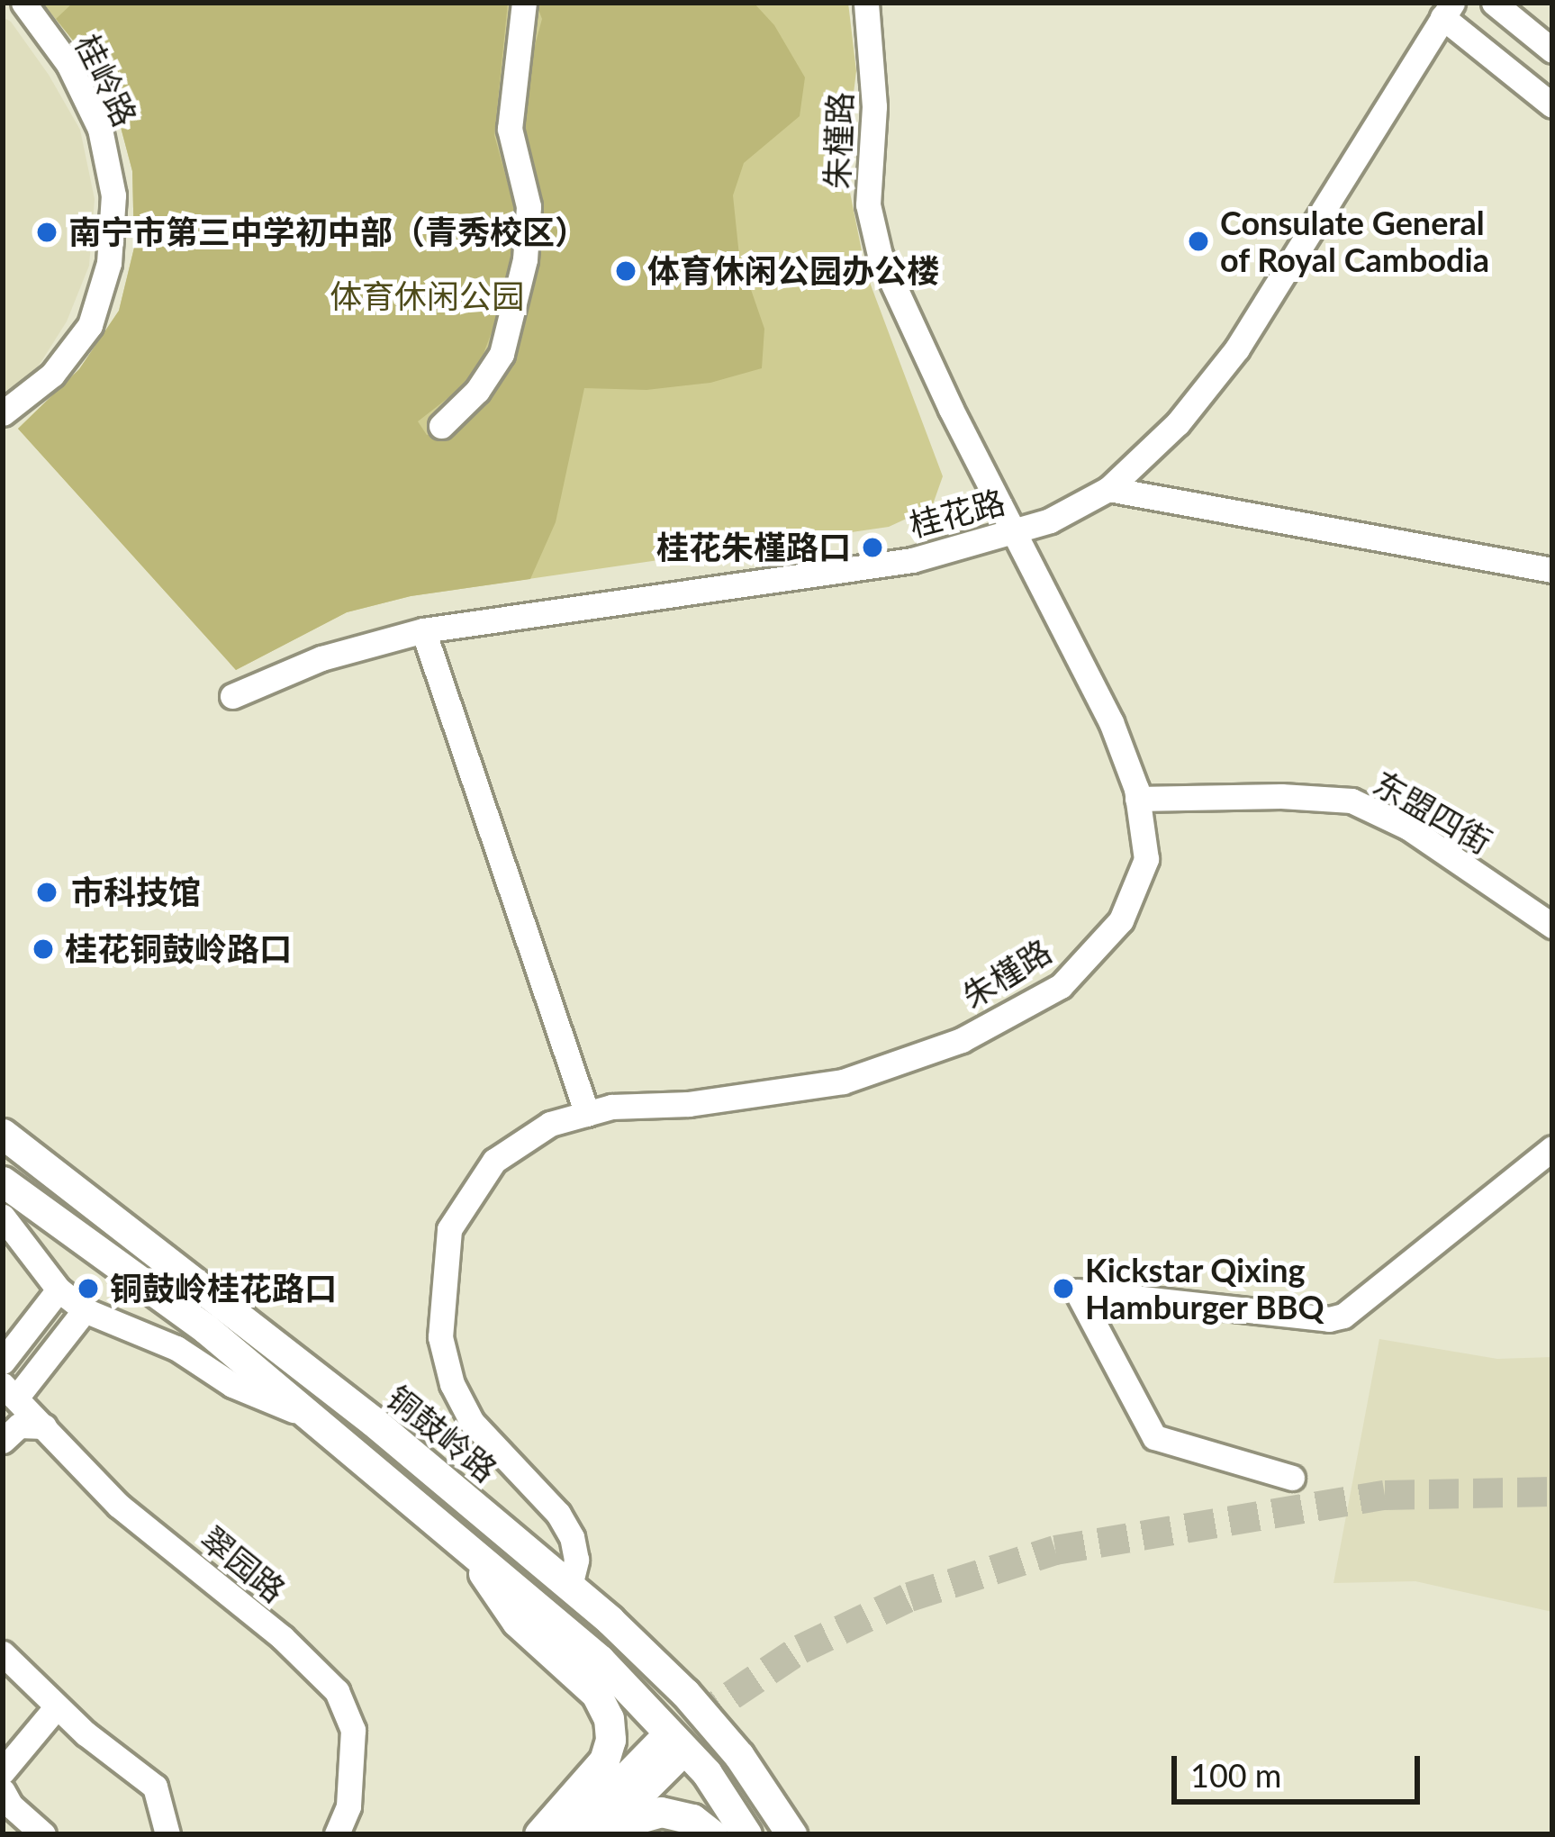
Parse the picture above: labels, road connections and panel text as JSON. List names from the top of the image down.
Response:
{
  "streets": {
    "main road": ["铜鼓岭路"],
    "street": [
      "桂岭路",
      "朱槿路",
      "桂花路",
      "东盟四街",
      "翠园路"
    ]
  },
  "crossings": [
    ["朱槿路", "桂花路"],
    ["朱槿路", "东盟四街"],
    ["朱槿路", "铜鼓岭路"]
  ],
  "parks": ["体育休闲公园"],
  "places": [
    "南宁市第三中学初中部（青秀校区）",
    "Consulate General of Royal Cambodia",
    "体育休闲公园办公楼",
    "桂花朱槿路口",
    "市科技馆",
    "桂花铜鼓岭路口",
    "铜鼓岭桂花路口",
    "Kickstar Qixing Hamburger BBQ"
  ],
  "scale_bar": "100 m"
}
